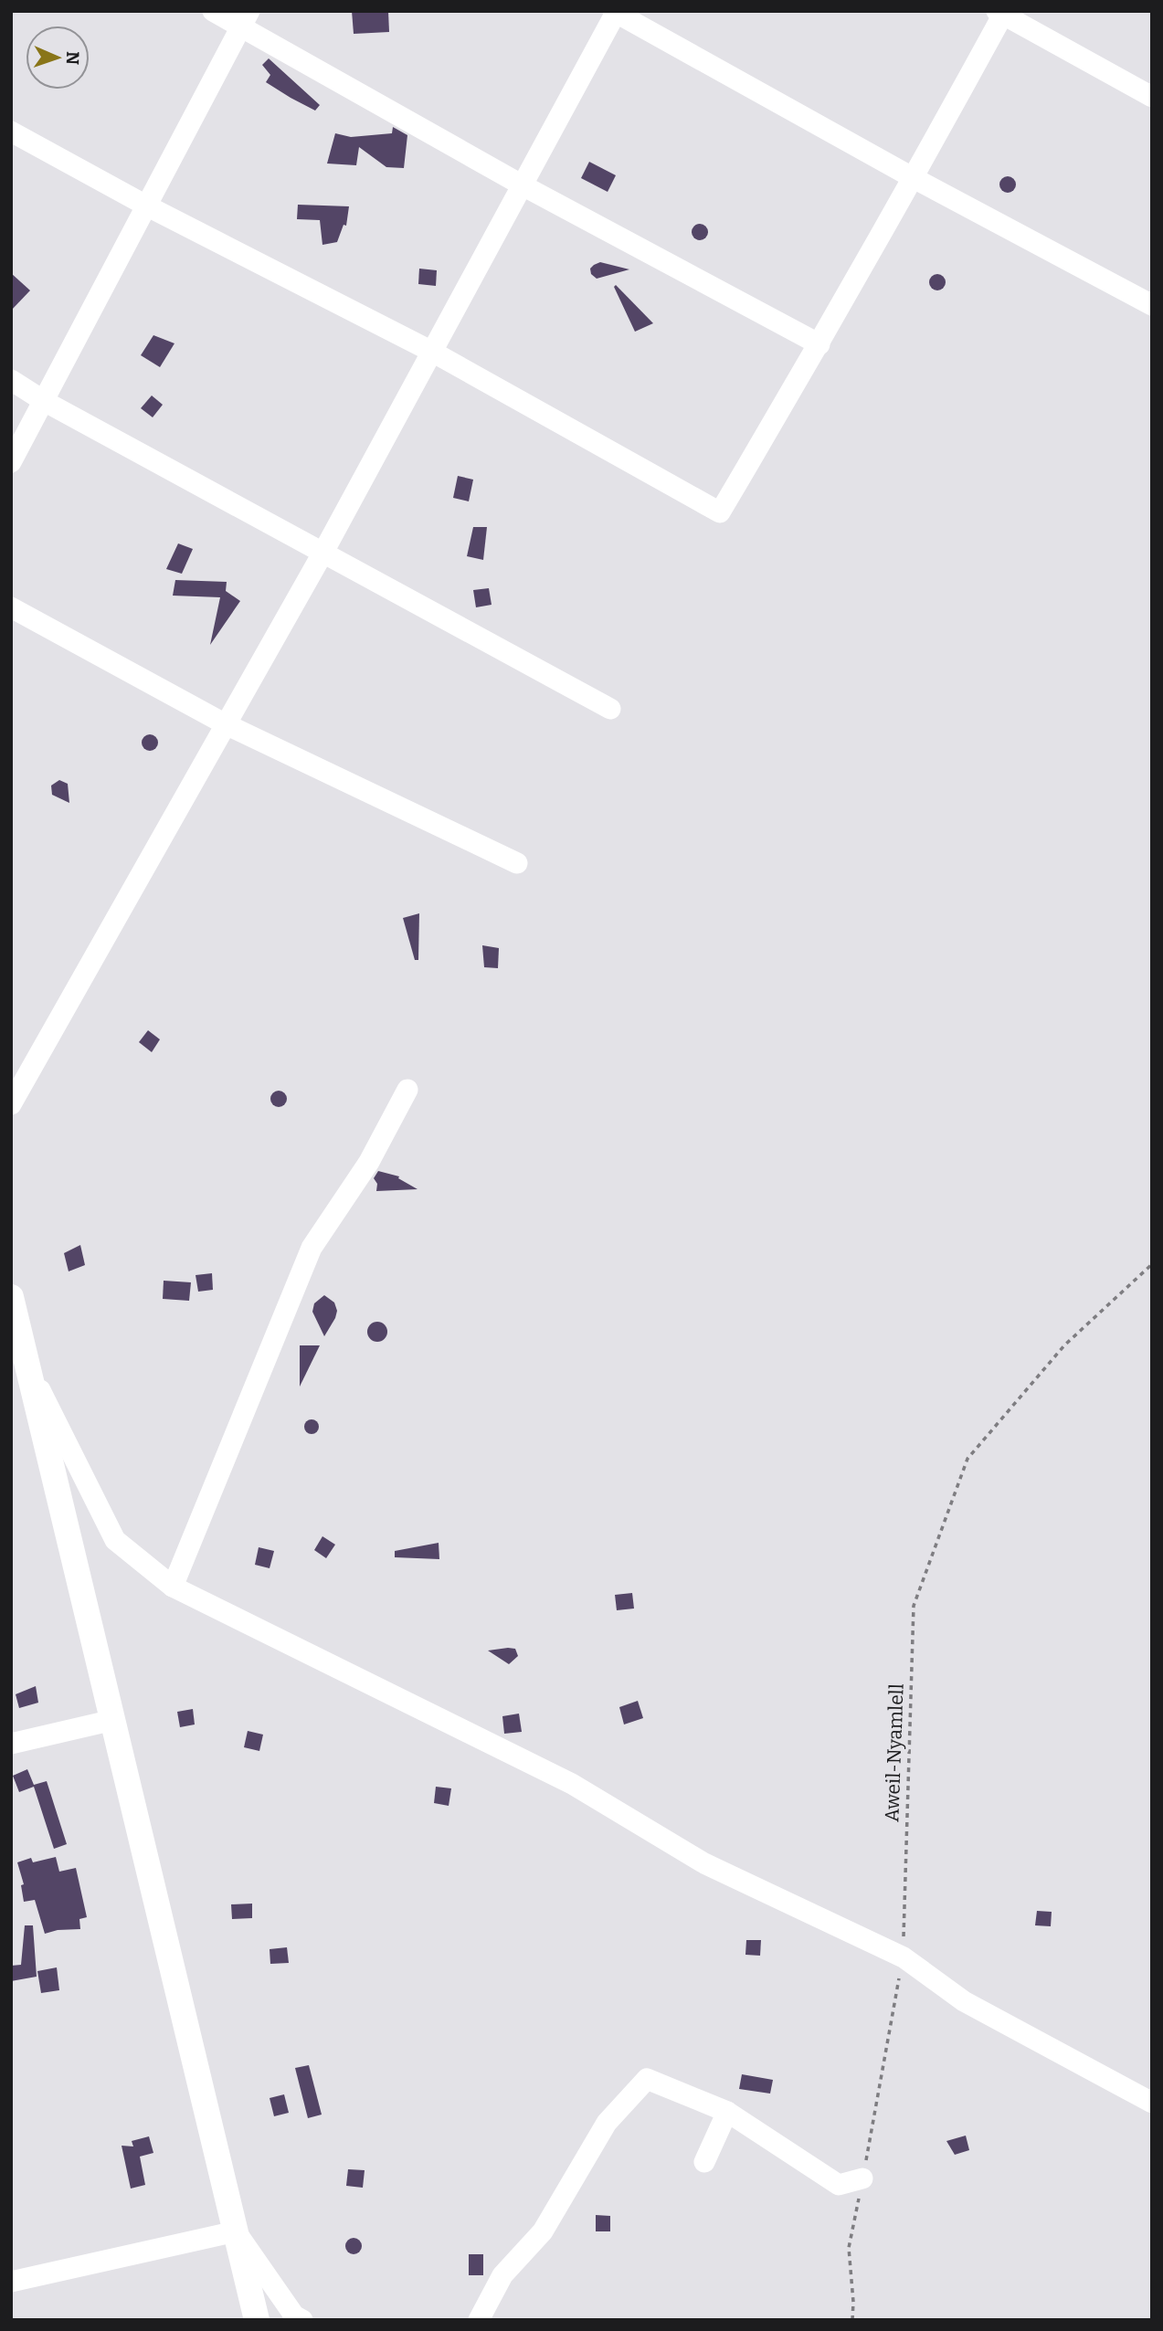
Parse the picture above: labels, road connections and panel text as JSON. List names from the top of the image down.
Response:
{
  "streets": {
    "path": ["Aweil-Nyamlell"]
  },
  "north": "right"
}
